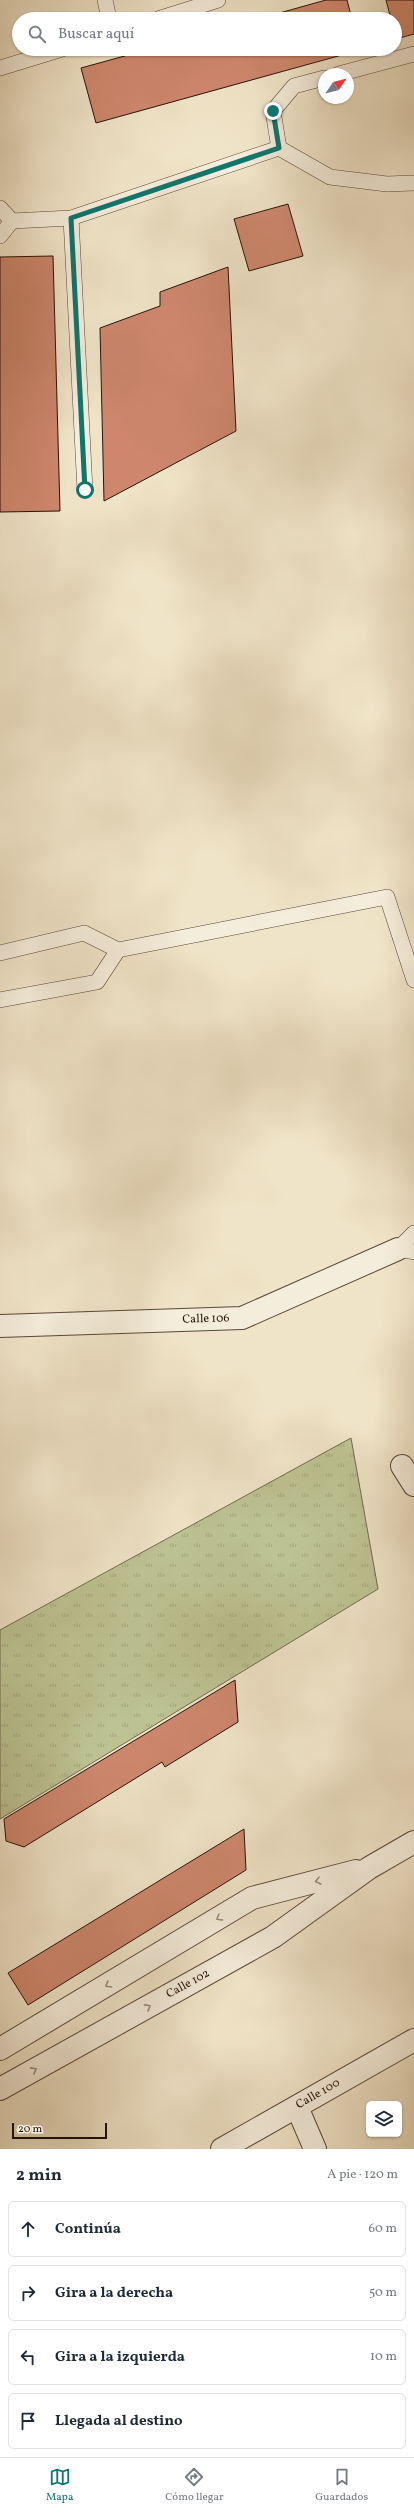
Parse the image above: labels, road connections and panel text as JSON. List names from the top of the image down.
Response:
{
  "streets": {
    "street": ["Calle 106", "Calle 102", "Calle 100"]
  },
  "scale_bar": "20 m",
  "north": "top right",
  "page": {
    "search": "Buscar aquí",
    "scale": "20 m",
    "heading": ["2 min", "A pie · 120 m"],
    "list": [
      ["Continúa", "60 m"],
      ["Gira a la derecha", "50 m"],
      ["Gira a la izquierda", "10 m"],
      "Llegada al destino"
    ],
    "nav": ["Mapa", "Cómo llegar", "Guardados"]
  }
}
